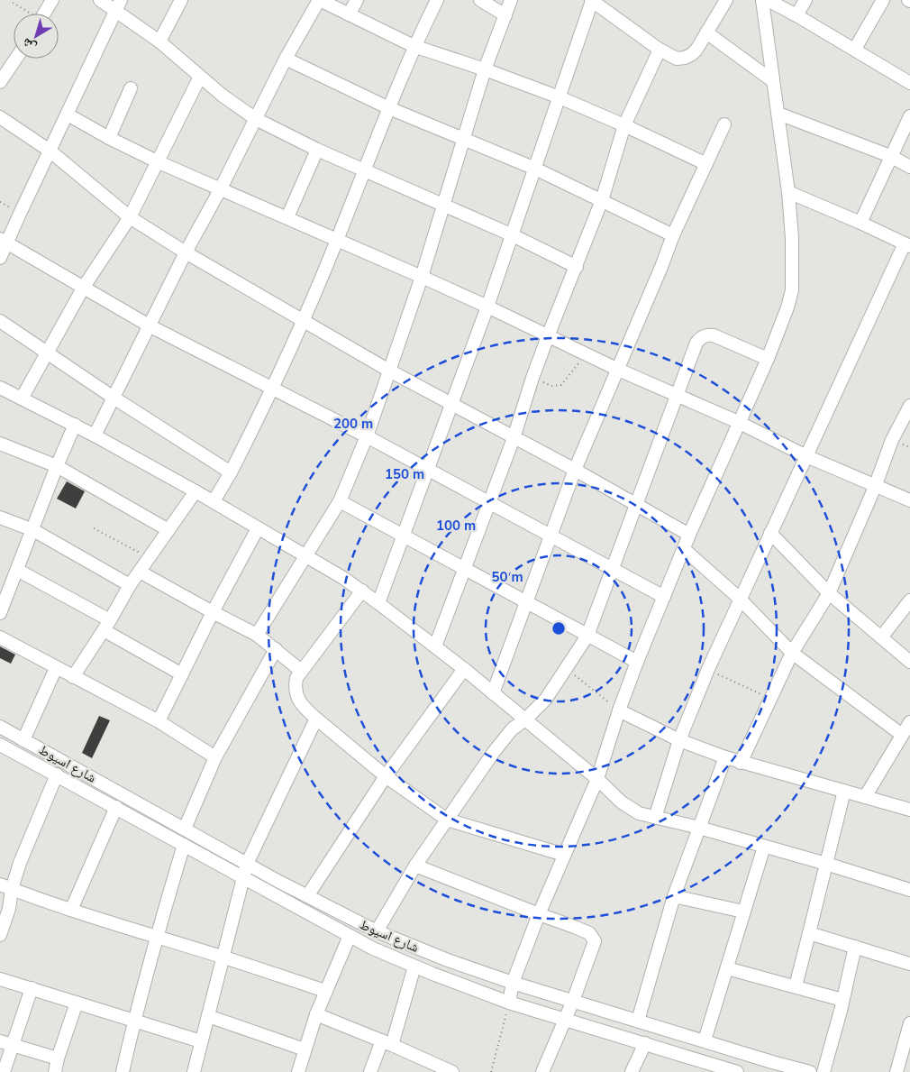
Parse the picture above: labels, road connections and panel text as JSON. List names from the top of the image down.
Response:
{
  "streets": {
    "street": ["شارع اسيوط"]
  },
  "north": "bottom left",
  "rings": [
    "200 m",
    "150 m",
    "100 m",
    "50 m"
  ]
}
